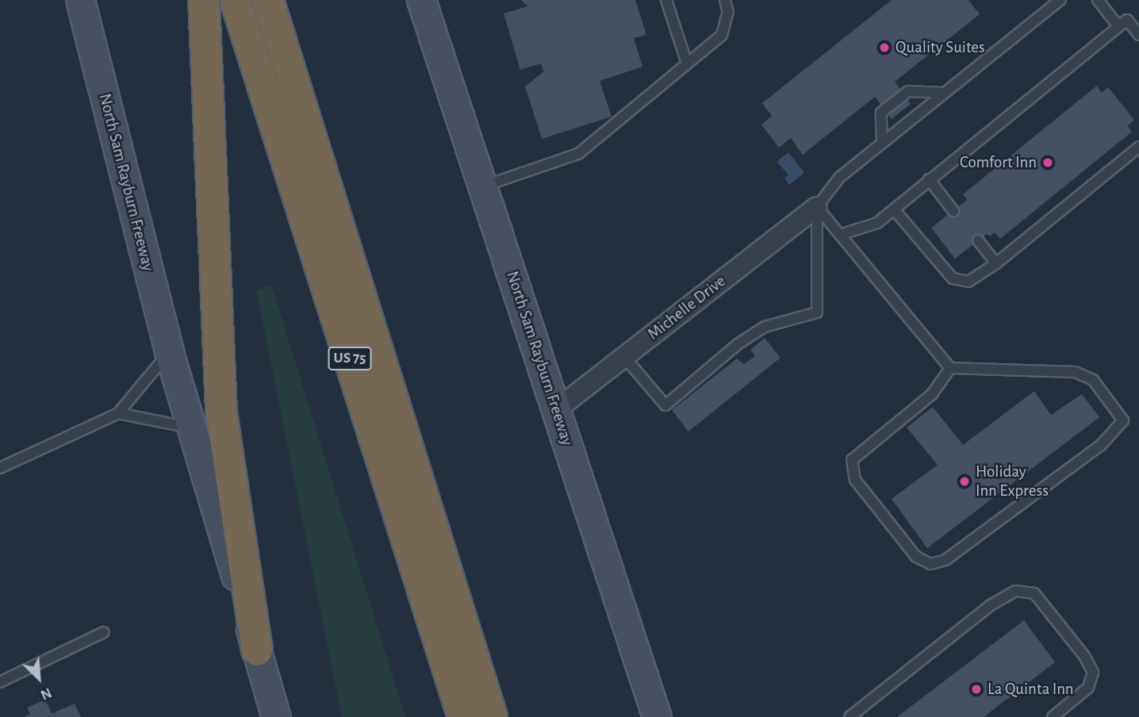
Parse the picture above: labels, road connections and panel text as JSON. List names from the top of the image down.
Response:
{
  "streets": {
    "highway": ["US 75"],
    "main road": ["North Sam Rayburn Freeway"],
    "street": ["Michelle Drive"]
  },
  "crossings": [
    ["North Sam Rayburn Freeway", "Michelle Drive"]
  ],
  "places": [
    "Quality Suites",
    "Comfort Inn",
    "Holiday Inn Express",
    "La Quinta Inn"
  ],
  "north": "bottom right"
}
